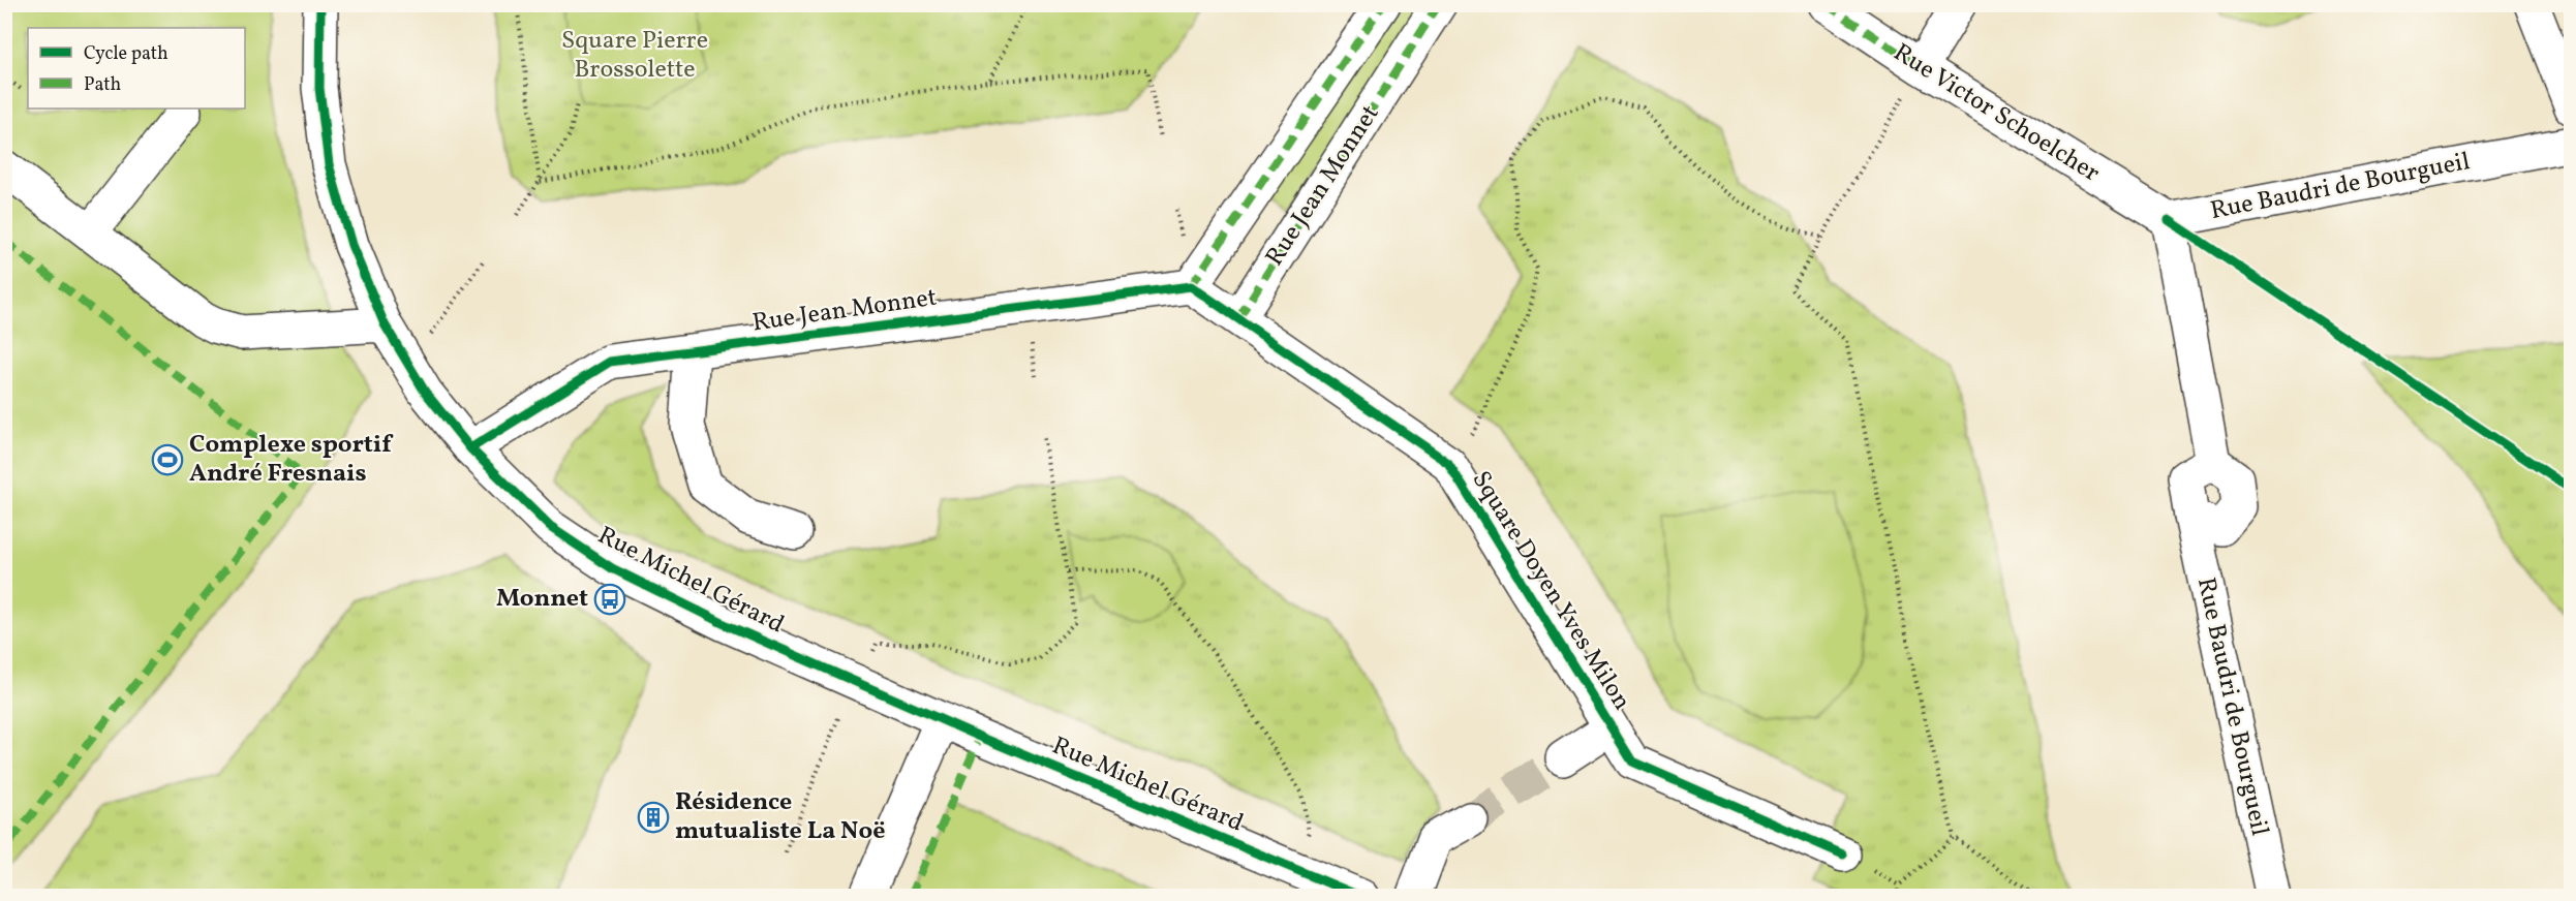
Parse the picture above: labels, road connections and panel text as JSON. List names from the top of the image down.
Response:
{
  "streets": {
    "street": [
      "Rue Victor Schoelcher",
      "Rue Jean Monnet",
      "Rue Baudri de Bourgueil",
      "Rue Michel Gérard",
      "Square Doyen Yves Milon"
    ]
  },
  "crossings": [
    ["Rue Victor Schoelcher", "Rue Baudri de Bourgueil"],
    ["Rue Jean Monnet", "Rue Michel Gérard"],
    ["Rue Jean Monnet", "Square Doyen Yves Milon"]
  ],
  "parks": ["Square Pierre Brossolette"],
  "places": {
    "sports": ["Complexe sportif André Fresnais"],
    "bus stop": ["Monnet"],
    "building": ["Résidence mutualiste La Noë"]
  },
  "legend": ["Cycle path", "Path"]
}
